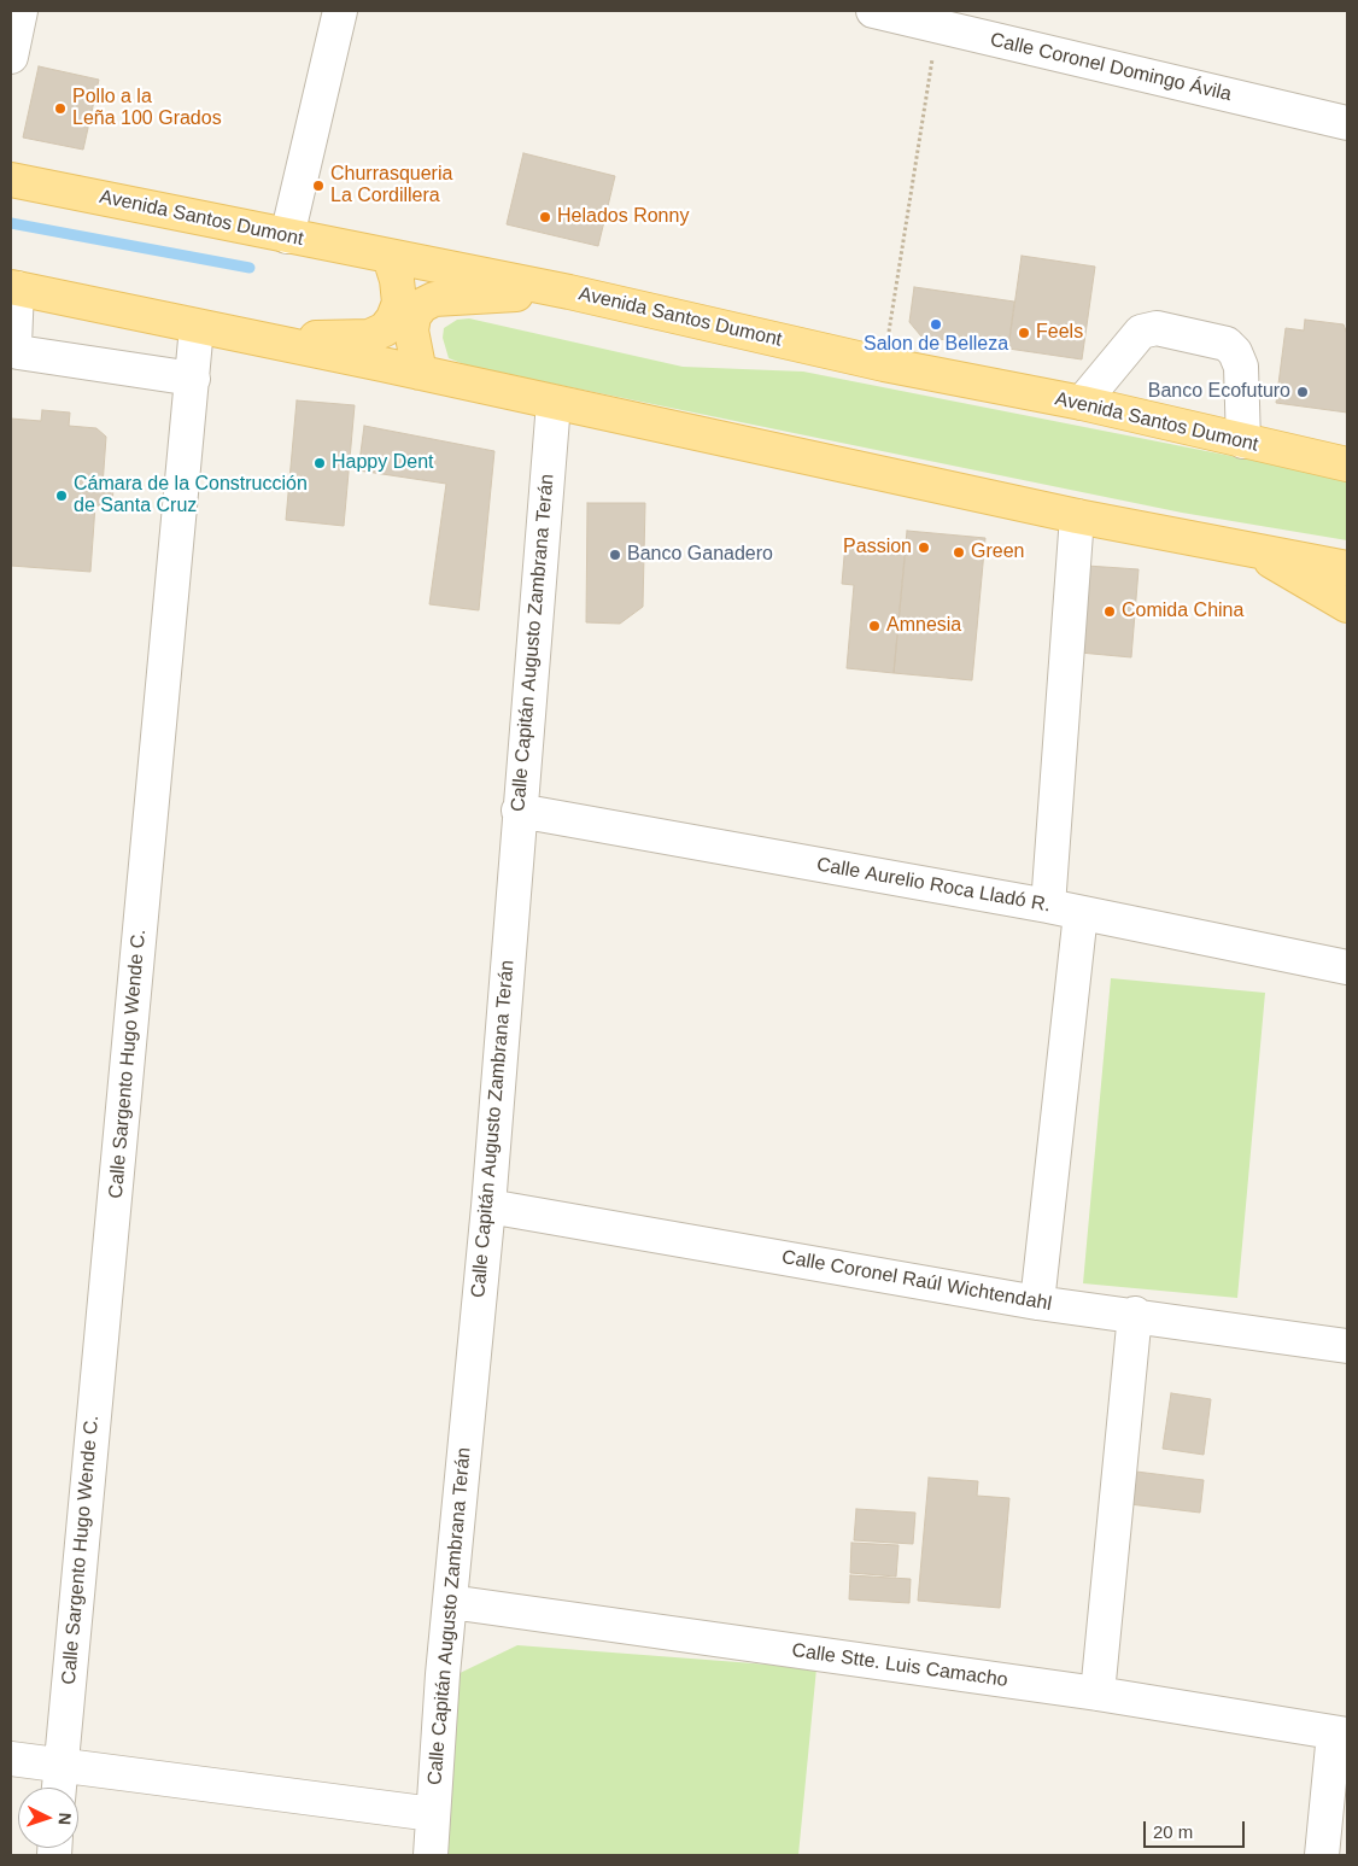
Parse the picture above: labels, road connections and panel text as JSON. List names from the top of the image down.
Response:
{
  "streets": {
    "main road": ["Avenida Santos Dumont"],
    "street": [
      "Calle Coronel Domingo Ávila",
      "Calle Capitán Augusto Zambrana Terán",
      "Calle Aurelio Roca Lladó R.",
      "Calle Sargento Hugo Wende C.",
      "Calle Coronel Raúl Wichtendahl",
      "Calle Stte. Luis Camacho"
    ]
  },
  "crossings": [
    ["Calle Capitán Augusto Zambrana Terán", "Calle Aurelio Roca Lladó R."],
    ["Calle Capitán Augusto Zambrana Terán", "Calle Coronel Raúl Wichtendahl"],
    ["Calle Capitán Augusto Zambrana Terán", "Calle Stte. Luis Camacho"]
  ],
  "places": [
    "Pollo a la Leña 100 Grados",
    "Churrasqueria La Cordillera",
    "Helados Ronny",
    "Salon de Belleza",
    "Feels",
    "Banco Ecofuturo",
    "Happy Dent",
    "Cámara de la Construcción de Santa Cruz",
    "Passion",
    "Green",
    "Banco Ganadero",
    "Comida China",
    "Amnesia"
  ],
  "scale_bar": "20 m",
  "north": "right"
}
